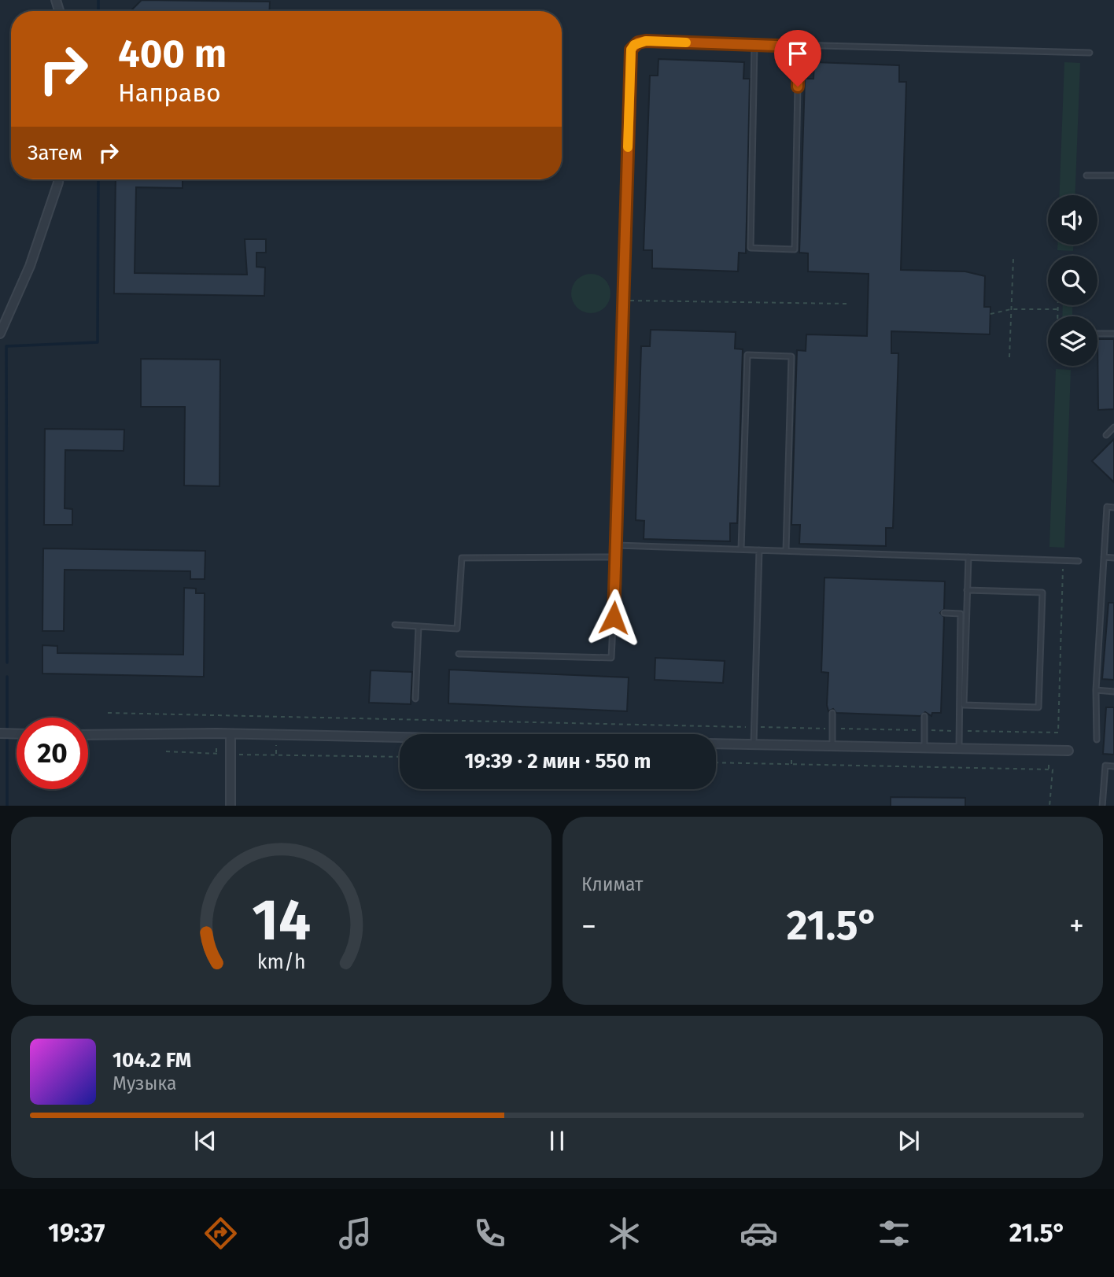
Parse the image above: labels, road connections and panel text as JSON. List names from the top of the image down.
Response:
{
  "page": {
    "turn": ["400 m", "Направо"],
    "then": "Затем",
    "limit": "20",
    "trip": "19:39 · 2 мин · 550 m",
    "tile": "Климат",
    "heat": ["−", "21.5°", "+"],
    "song": ["104.2 FM", "Музыка"],
    "tabs": ["19:37", "21.5°"],
    "gauge": ["14", "km/h"]
  }
}
